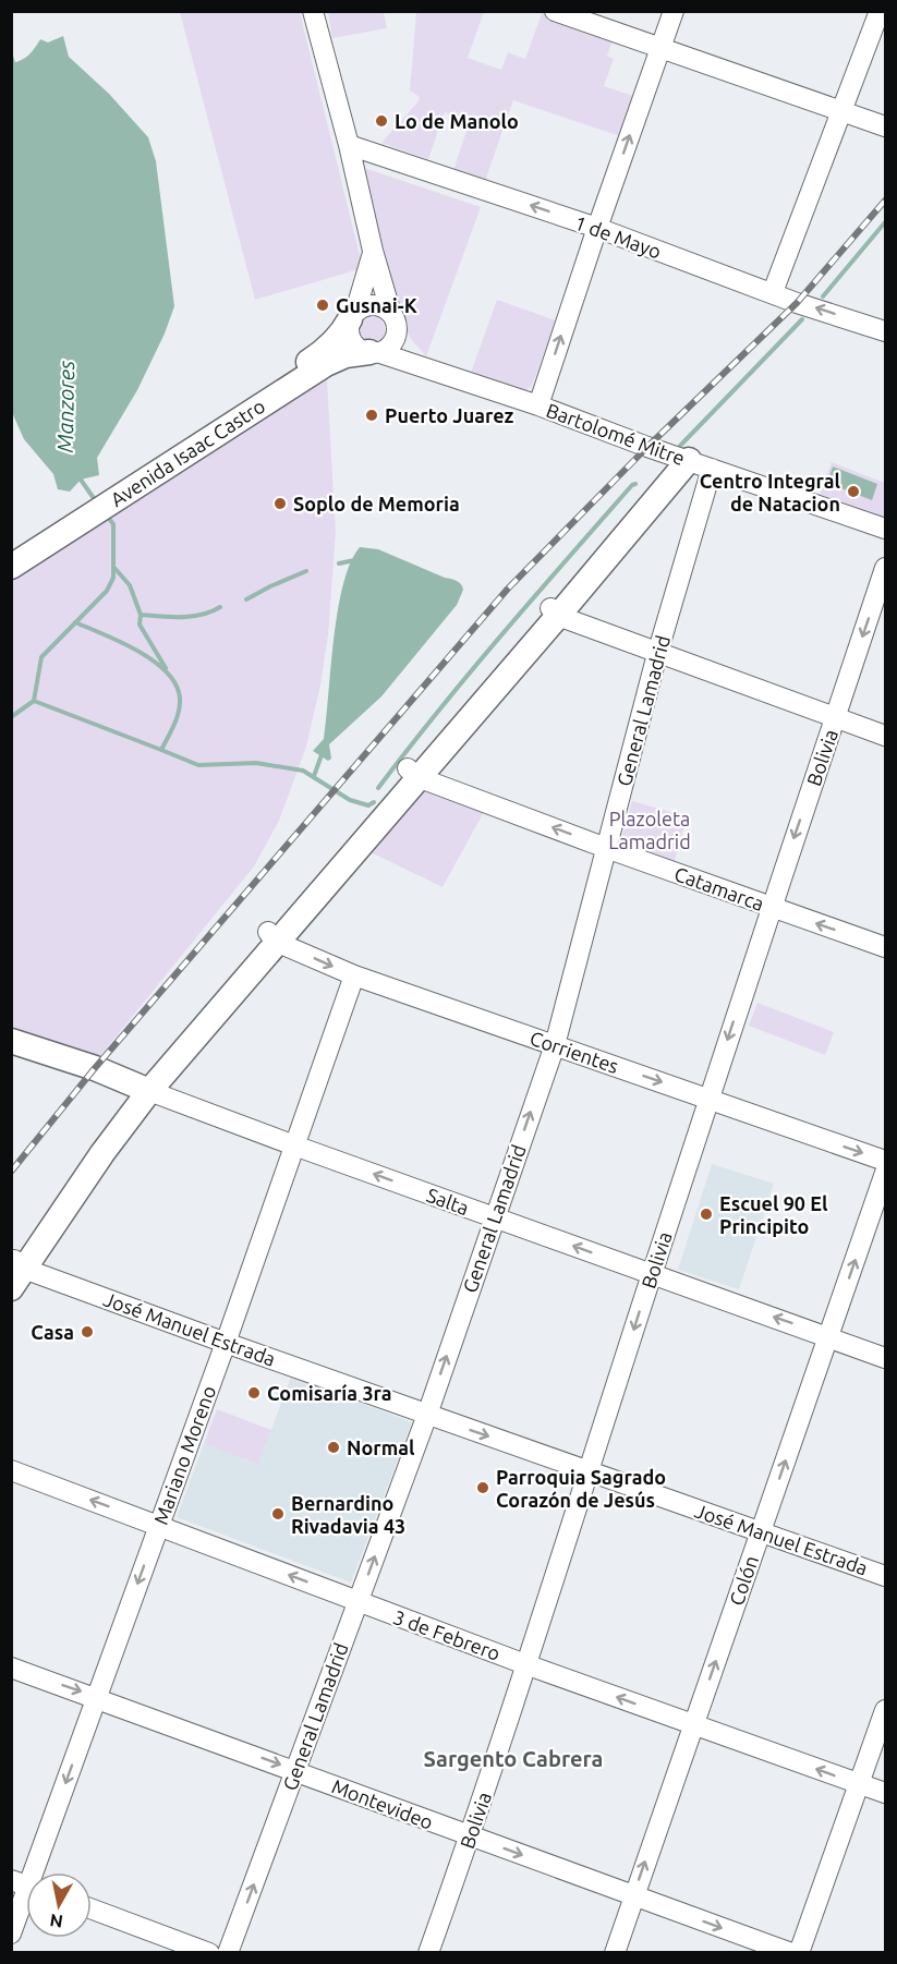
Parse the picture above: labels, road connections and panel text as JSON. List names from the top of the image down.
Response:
{
  "streets": {
    "main road": ["Avenida Isaac Castro", "Salta"],
    "street": [
      "1 de Mayo",
      "Bartolomé Mitre",
      "General Lamadrid",
      "Bolivia",
      "Catamarca",
      "Corrientes",
      "José Manuel Estrada",
      "Mariano Moreno",
      "Colón",
      "3 de Febrero",
      "Montevideo"
    ]
  },
  "crossings": [
    ["Bartolomé Mitre", "Avenida Isaac Castro"],
    ["Bartolomé Mitre", "General Lamadrid"],
    ["General Lamadrid", "Catamarca"],
    ["General Lamadrid", "Corrientes"],
    ["General Lamadrid", "Salta"],
    ["General Lamadrid", "José Manuel Estrada"],
    ["General Lamadrid", "3 de Febrero"],
    ["General Lamadrid", "Montevideo"],
    ["Bolivia", "Catamarca"],
    ["Bolivia", "Corrientes"],
    ["Bolivia", "Salta"],
    ["Bolivia", "José Manuel Estrada"],
    ["Bolivia", "3 de Febrero"],
    ["Bolivia", "Montevideo"],
    ["Corrientes", "Mariano Moreno"],
    ["Salta", "Mariano Moreno"],
    ["Salta", "Colón"],
    ["José Manuel Estrada", "Mariano Moreno"],
    ["José Manuel Estrada", "Colón"],
    ["Mariano Moreno", "3 de Febrero"],
    ["Mariano Moreno", "Montevideo"],
    ["Colón", "3 de Febrero"],
    ["Colón", "Montevideo"]
  ],
  "one_way": [
    "1 de Mayo",
    "General Lamadrid",
    "Bolivia",
    "Catamarca",
    "Corrientes",
    "Salta",
    "Mariano Moreno",
    "Colón",
    "3 de Febrero",
    "Montevideo"
  ],
  "districts": ["Sargento Cabrera"],
  "water": ["Manzores"],
  "parks": ["Plazoleta Lamadrid"],
  "places": [
    "Lo de Manolo",
    "Gusnai-K",
    "Puerto Juarez",
    "Centro Integral de Natacion",
    "Soplo de Memoria",
    "Escuel 90 El Principito",
    "Casa",
    "Comisaría 3ra",
    "Normal",
    "Parroquia Sagrado Corazón de Jesús",
    "Bernardino Rivadavia 43"
  ],
  "north": "bottom"
}
